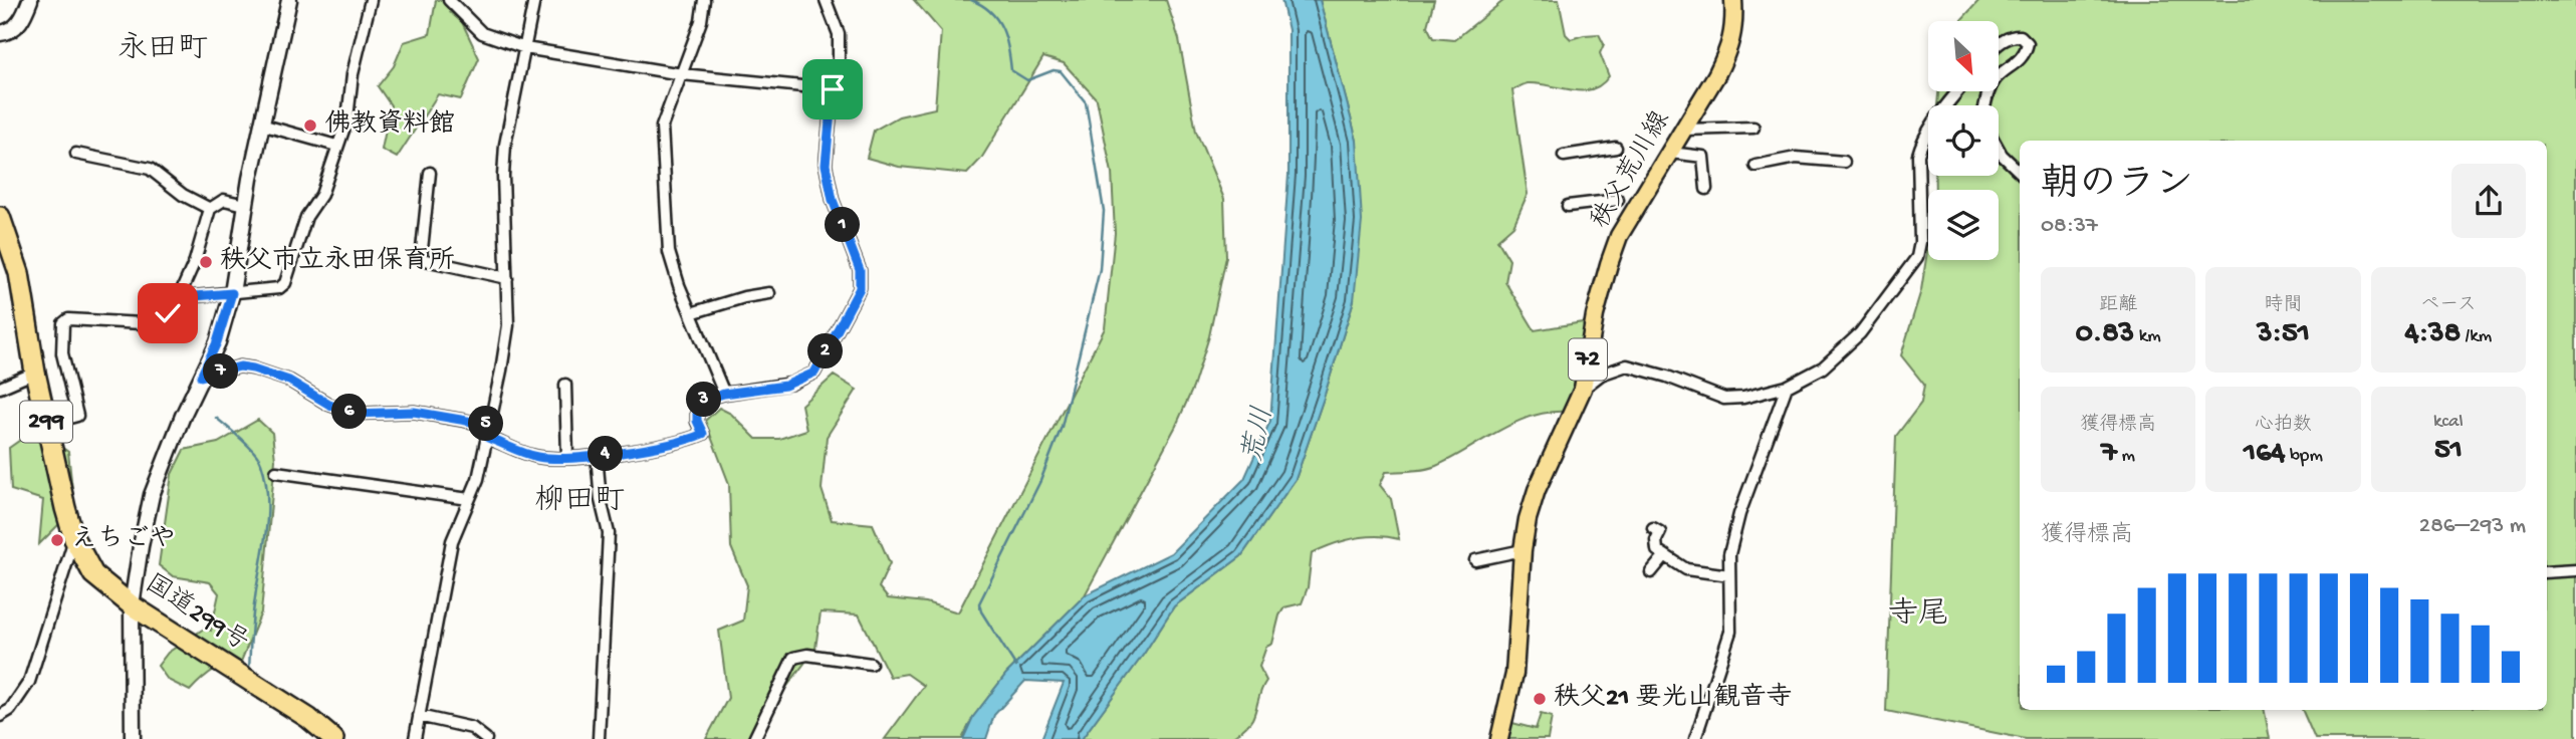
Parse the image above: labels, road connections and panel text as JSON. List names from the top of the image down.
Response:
{
  "streets": {
    "highway": ["299", "国道299号"],
    "main road": ["秩父荒川線", "72"]
  },
  "districts": ["永田町", "柳田町", "寺尾"],
  "water": ["荒川"],
  "places": [
    "佛教資料館",
    "秩父市立永田保育所",
    "えちごや",
    "秩父21 要光山観音寺"
  ],
  "north": "bottom right",
  "page": {
    "heading": ["朝のラン", "08:37"],
    "pins": [
      "1",
      "2",
      "7",
      "3",
      "6",
      "5",
      "4"
    ],
    "stats": [
      ["距離", "0.83 km"],
      ["時間", "3:51"],
      ["ペース", "4:38 /km"],
      ["獲得標高", "7 m"],
      ["心拍数", "164 bpm"],
      ["kcal", "51"]
    ],
    "chart": ["獲得標高", "286–293 m"]
  }
}
